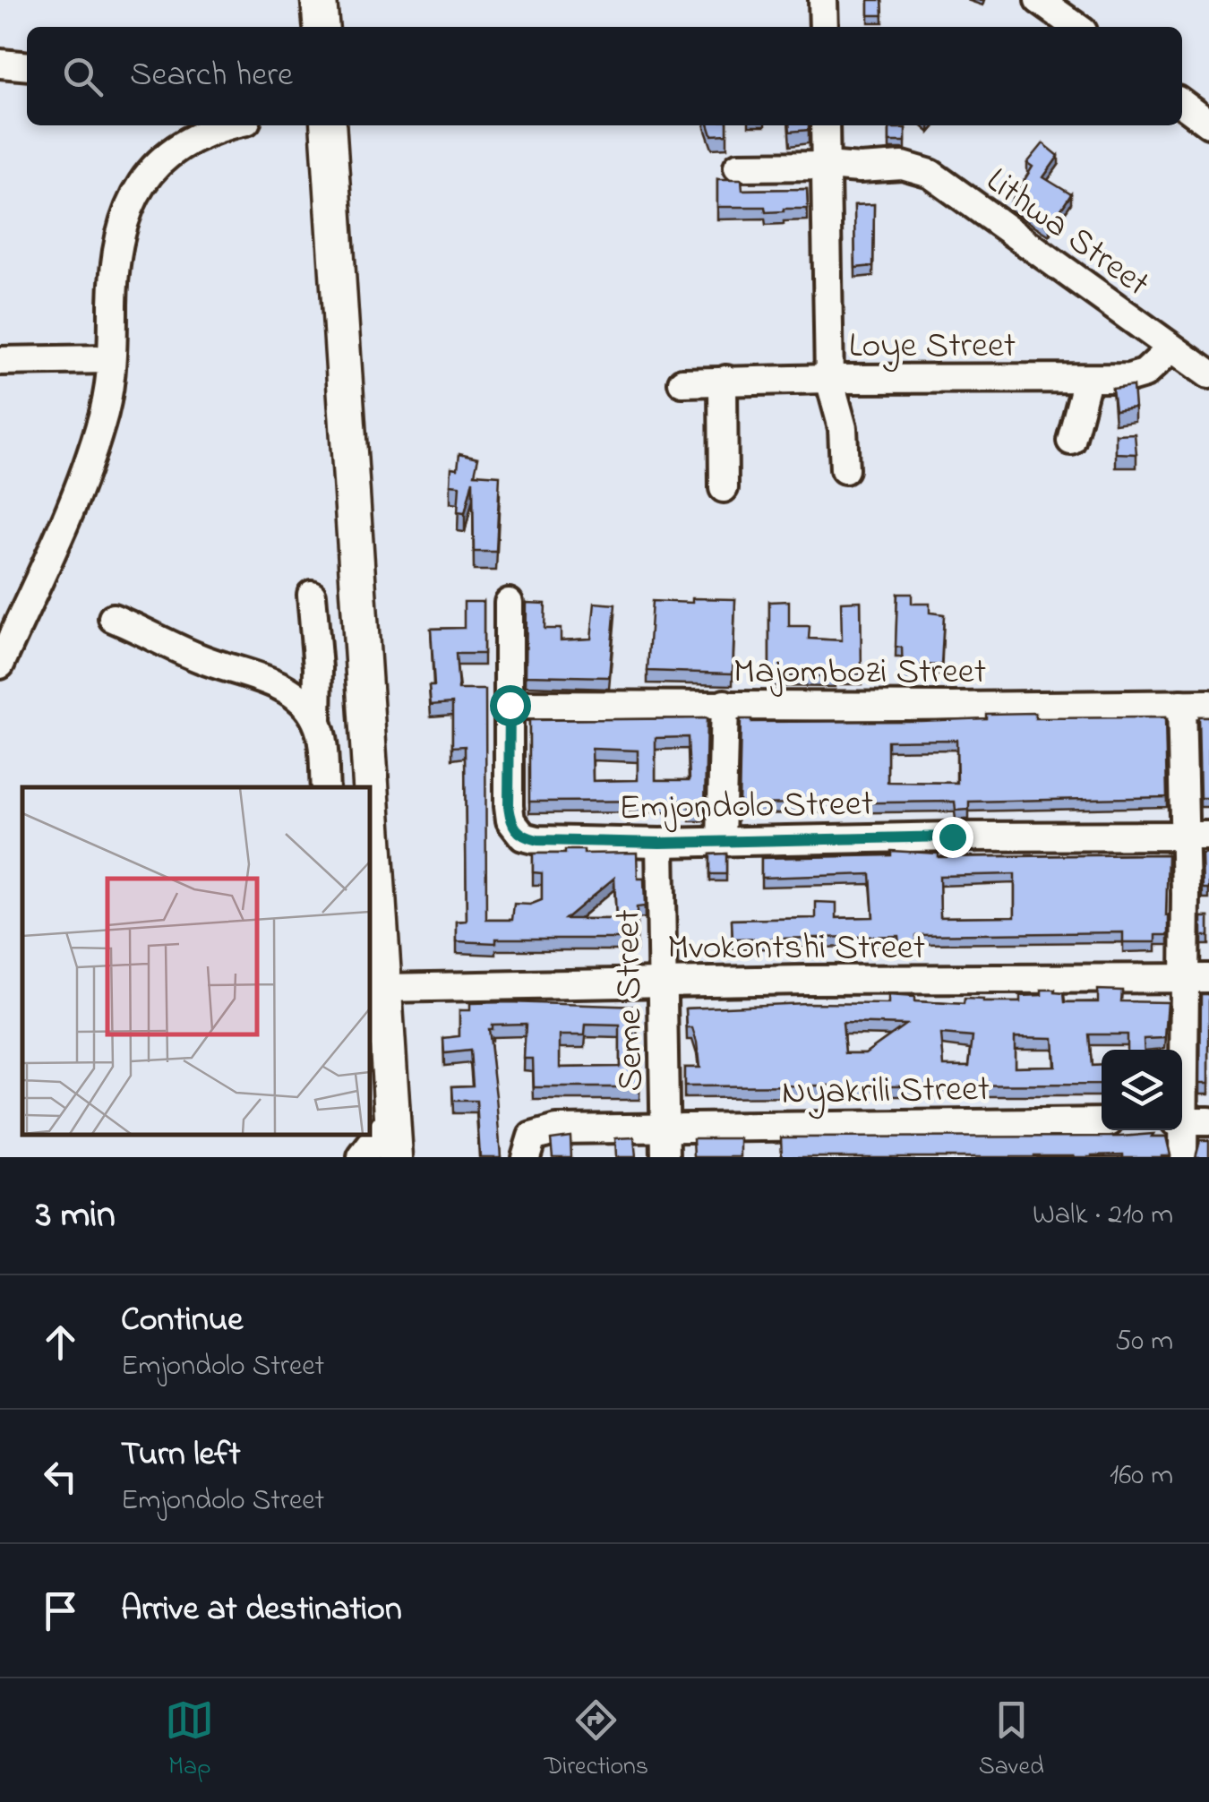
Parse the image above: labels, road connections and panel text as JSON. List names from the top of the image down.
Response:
{
  "streets": {
    "street": [
      "Lithwa Street",
      "Loye Street",
      "Majombozi Street",
      "Emjondolo Street",
      "Mvokontshi Street",
      "Seme Street",
      "Nyakrili Street"
    ]
  },
  "crossings": [
    ["Lithwa Street", "Loye Street"],
    ["Majombozi Street", "Emjondolo Street"],
    ["Emjondolo Street", "Seme Street"],
    ["Mvokontshi Street", "Seme Street"],
    ["Seme Street", "Nyakrili Street"]
  ],
  "page": {
    "search": "Search here",
    "heading": ["3 min", "Walk · 210 m"],
    "list": [
      ["Continue", "Emjondolo Street", "50 m"],
      ["Turn left", "Emjondolo Street", "160 m"],
      "Arrive at destination"
    ],
    "nav": ["Map", "Directions", "Saved"]
  }
}
